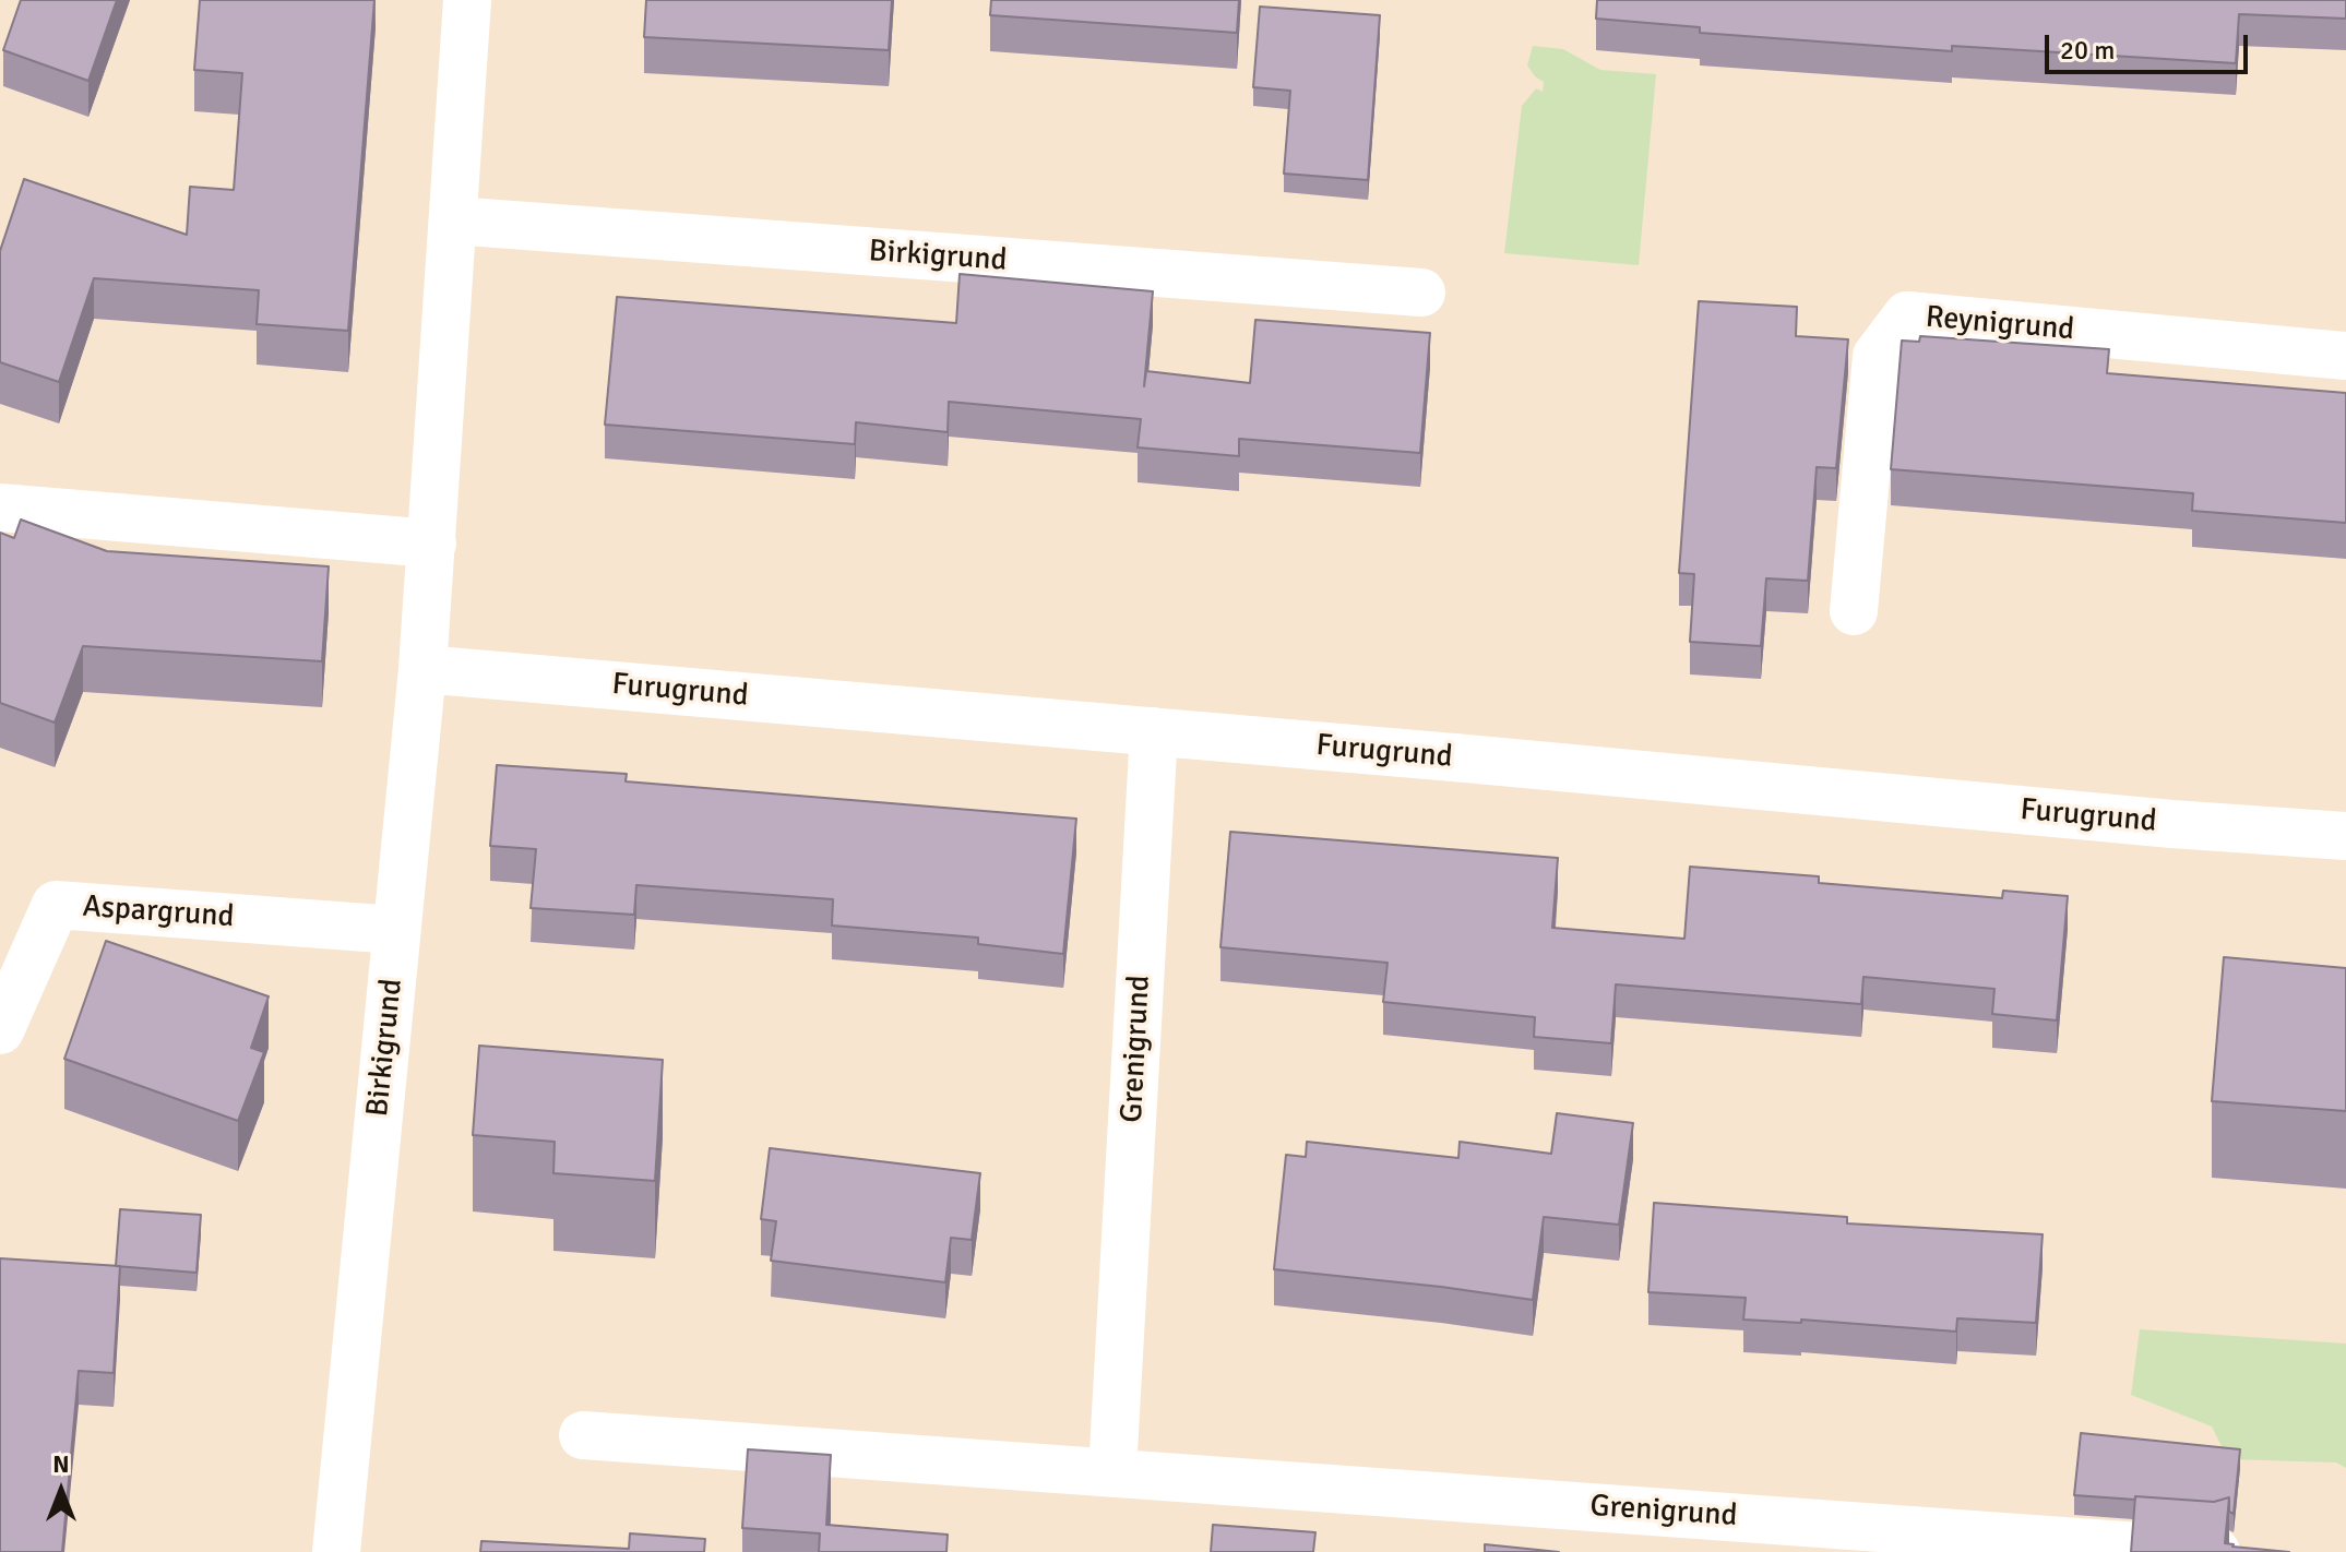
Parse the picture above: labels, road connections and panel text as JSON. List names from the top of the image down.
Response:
{
  "streets": {
    "street": [
      "Birkigrund",
      "Reynigrund",
      "Furugrund",
      "Aspargrund",
      "Grenigrund"
    ]
  },
  "crossings": [
    ["Birkigrund", "Furugrund"],
    ["Birkigrund", "Aspargrund"],
    ["Furugrund", "Grenigrund"]
  ],
  "scale_bar": "20 m",
  "north": "top"
}
